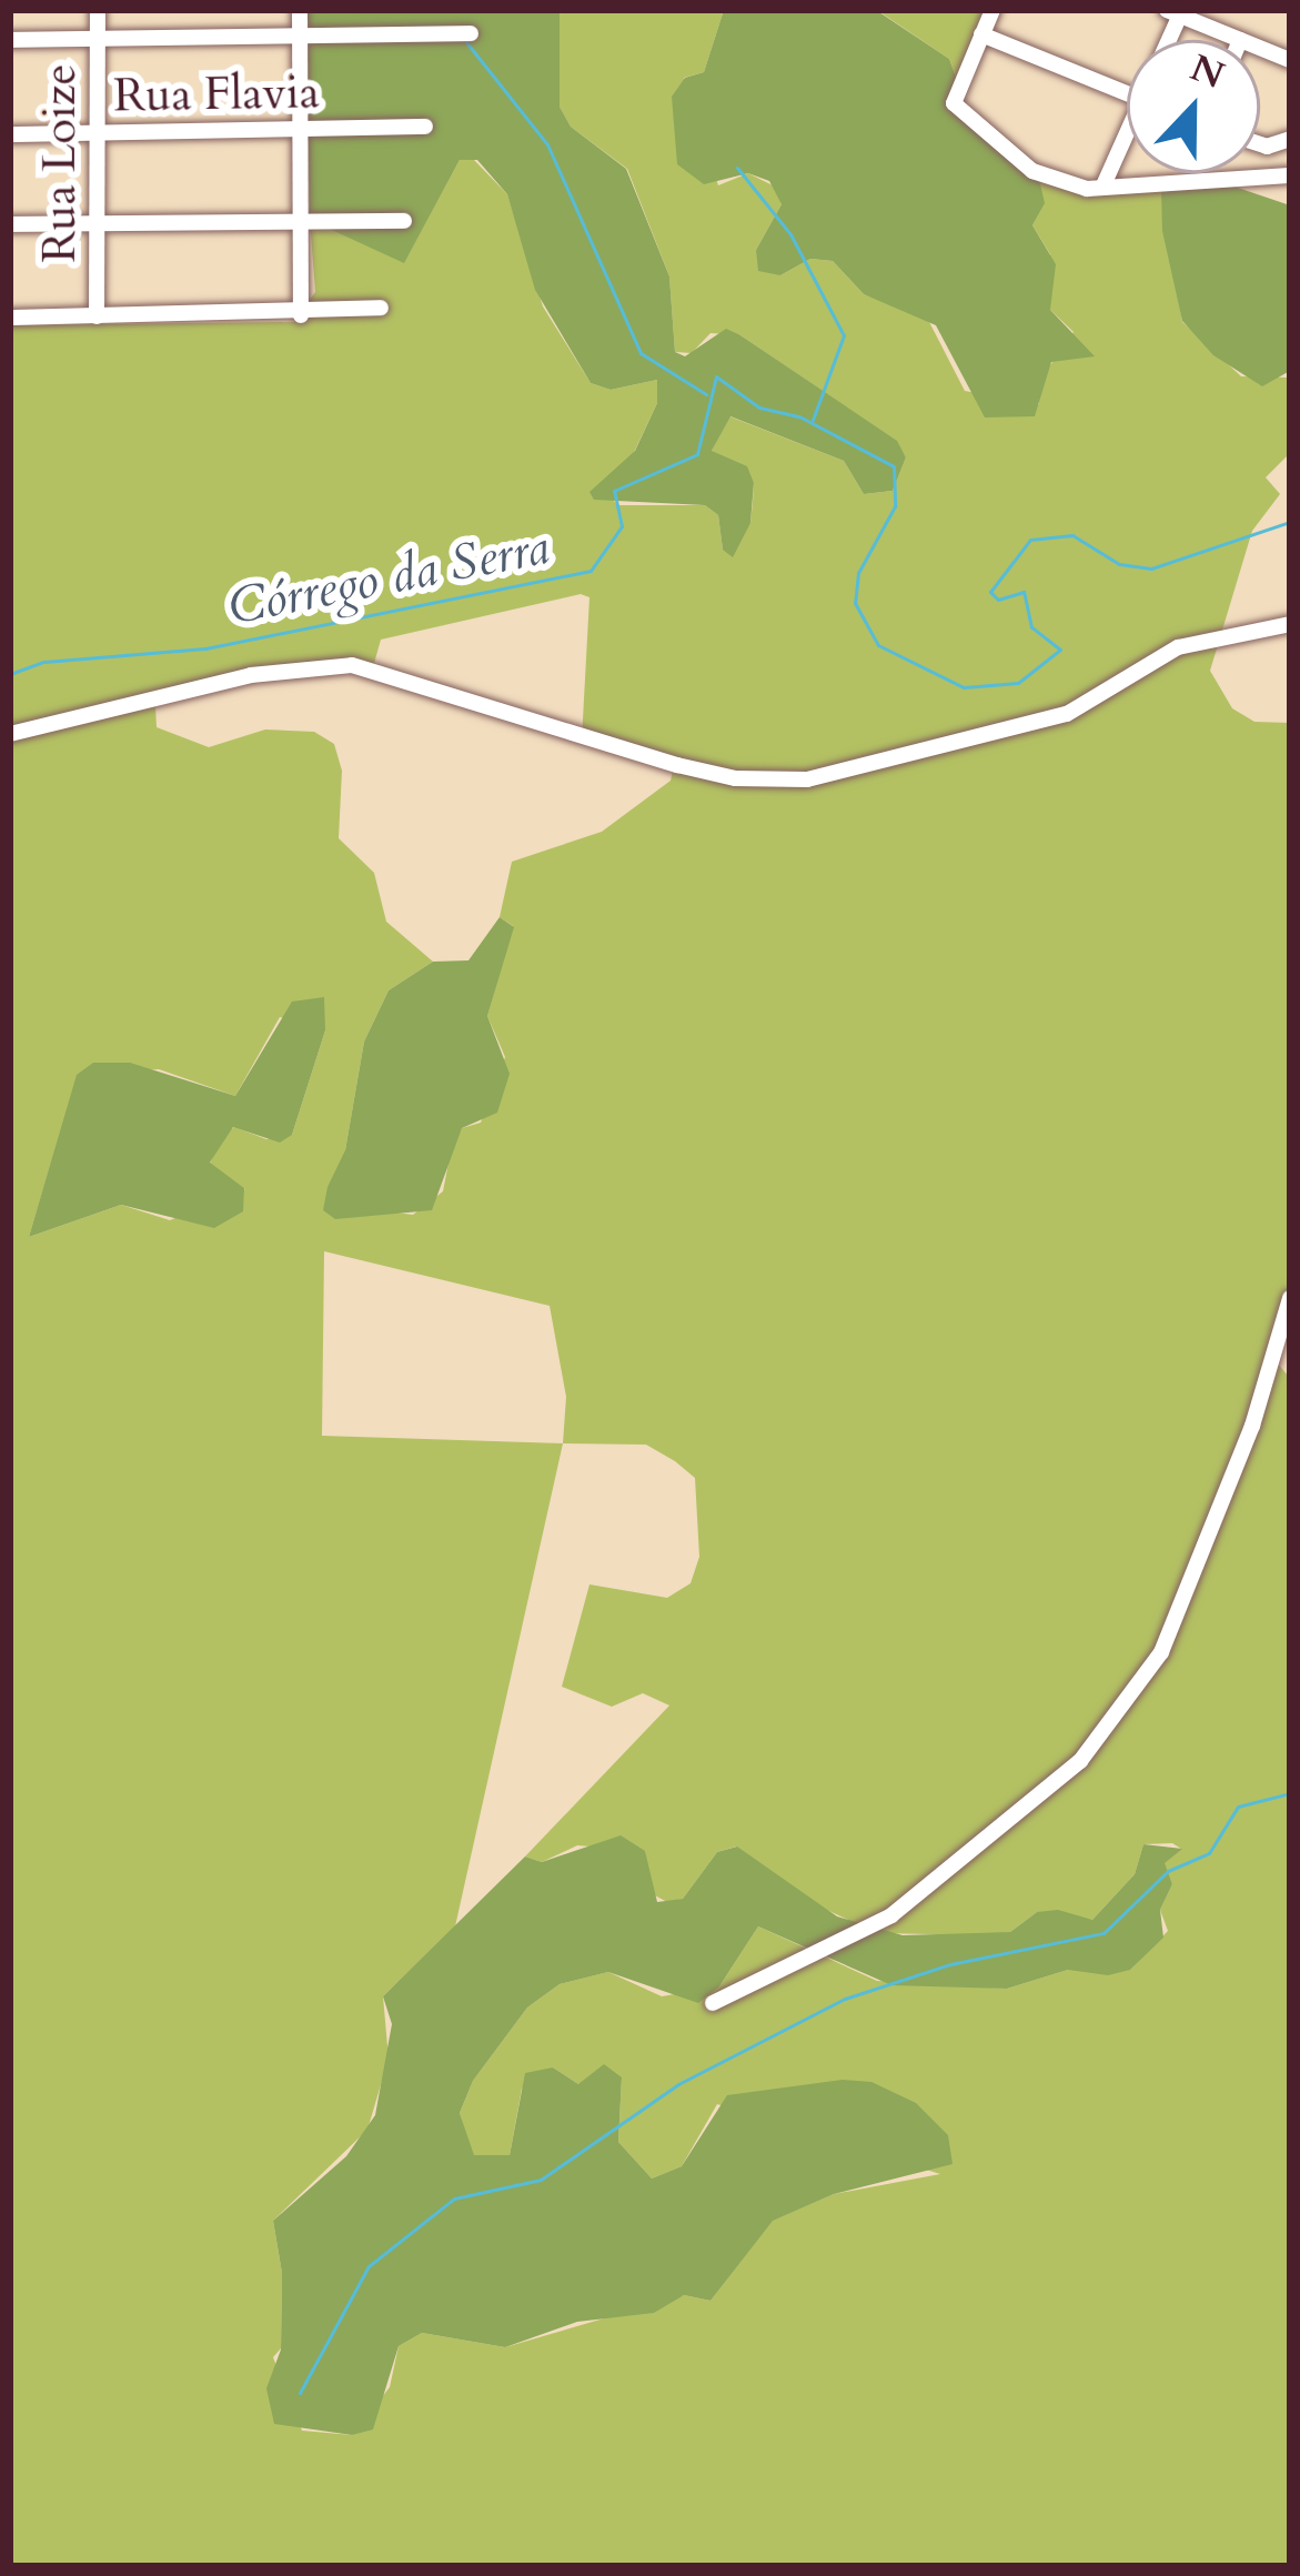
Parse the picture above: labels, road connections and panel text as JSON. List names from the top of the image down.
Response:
{
  "streets": {
    "street": ["Rua Flavia", "Rua Loize"]
  },
  "crossings": [
    ["Rua Flavia", "Rua Loize"]
  ],
  "water": ["Córrego da Serra"],
  "north": "top"
}
